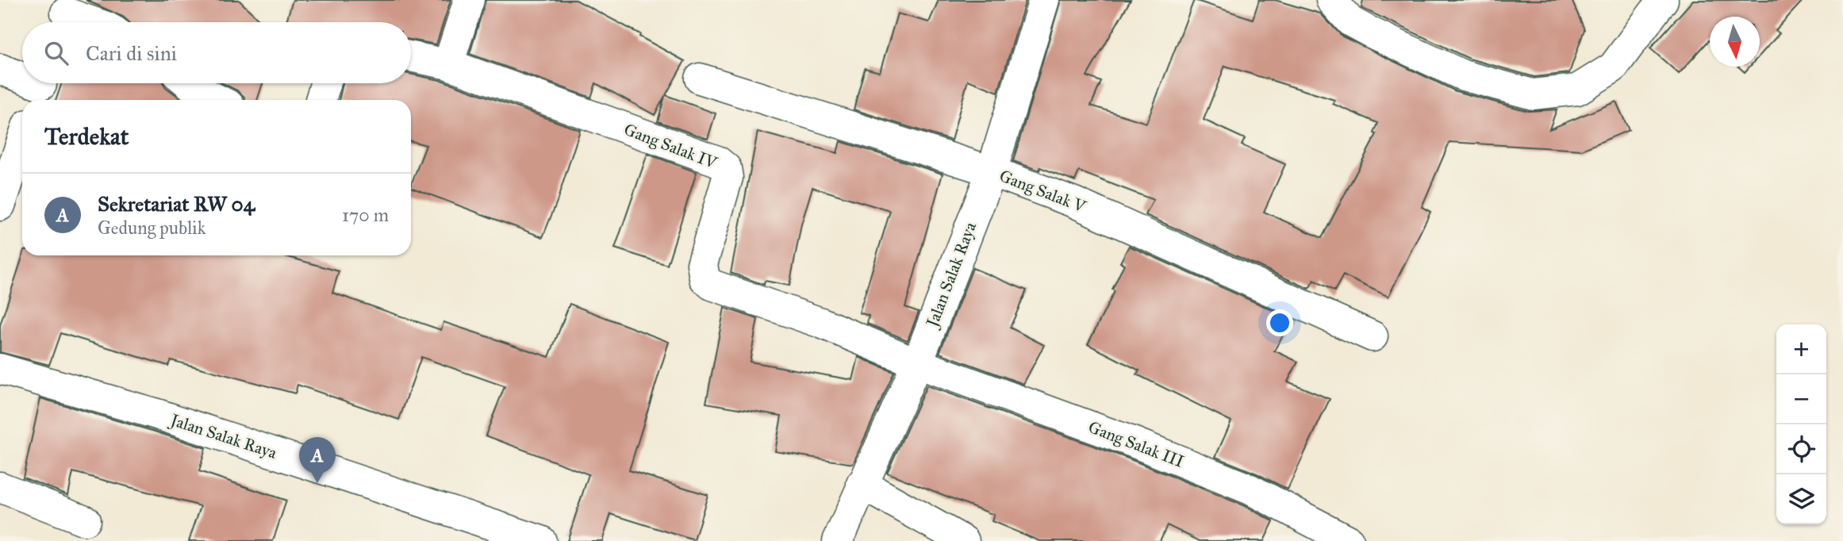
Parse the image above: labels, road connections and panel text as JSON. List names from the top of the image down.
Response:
{
  "streets": {
    "street": [
      "Gang Salak IV",
      "Gang Salak V",
      "Jalan Salak Raya",
      "Gang Salak III"
    ]
  },
  "crossings": [
    ["Gang Salak IV", "Jalan Salak Raya"],
    ["Gang Salak IV", "Gang Salak III"],
    ["Gang Salak V", "Jalan Salak Raya"],
    ["Jalan Salak Raya", "Gang Salak III"]
  ],
  "north": "bottom",
  "page": {
    "search": "Cari di sini",
    "heading": "Terdekat",
    "list": [
      {
        "mark": "A",
        "name": "Sekretariat RW 04",
        "note": "Gedung publik",
        "value": "170 m"
      }
    ],
    "map_buttons": ["+", "−"],
    "pins": "A"
  }
}
